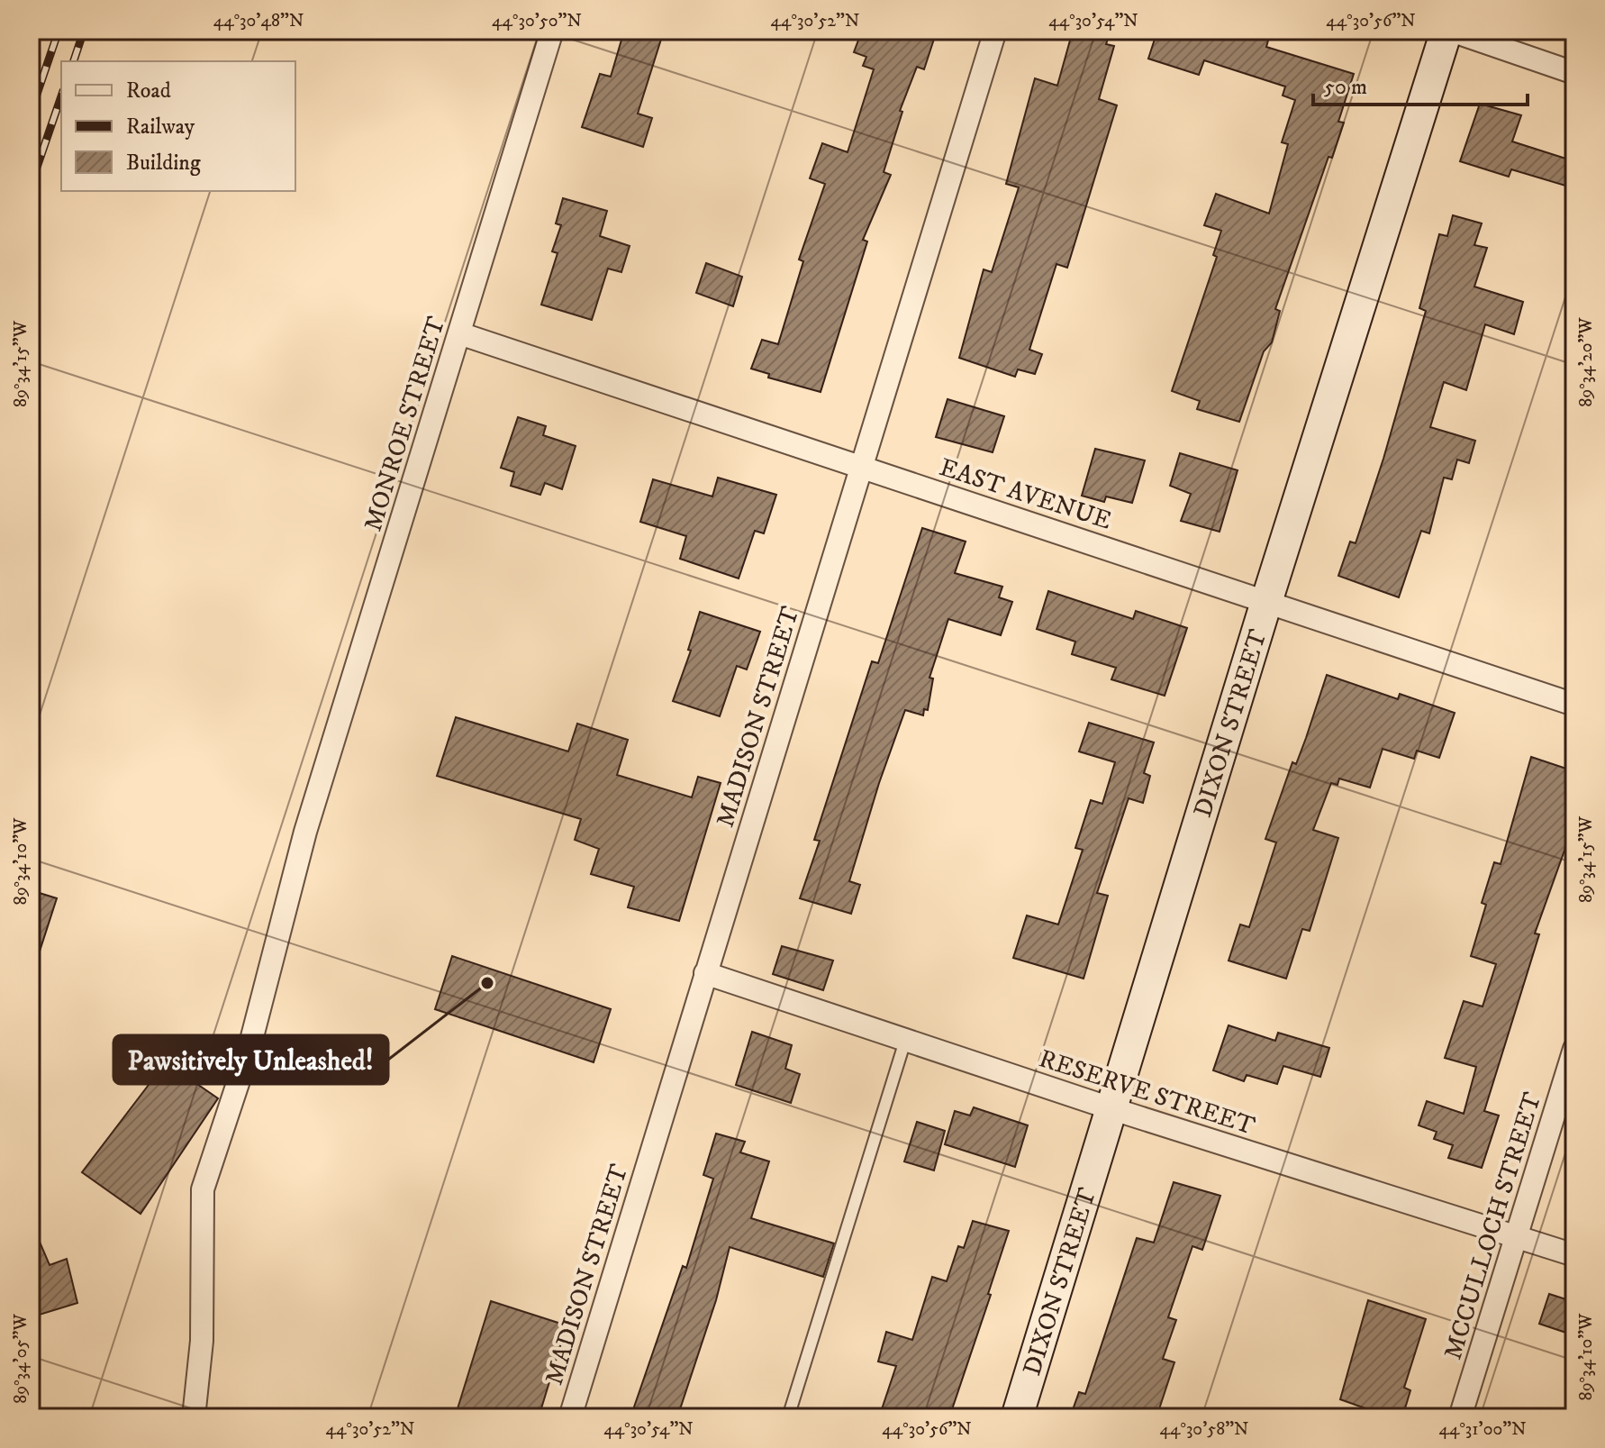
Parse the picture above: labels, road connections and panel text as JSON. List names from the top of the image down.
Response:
{
  "streets": {
    "street": [
      "MONROE STREET",
      "EAST AVENUE",
      "MADISON STREET",
      "DIXON STREET",
      "RESERVE STREET",
      "MCCULLOCH STREET"
    ]
  },
  "crossings": [
    ["MONROE STREET", "EAST AVENUE"],
    ["EAST AVENUE", "MADISON STREET"],
    ["EAST AVENUE", "DIXON STREET"],
    ["MADISON STREET", "RESERVE STREET"],
    ["DIXON STREET", "RESERVE STREET"],
    ["RESERVE STREET", "MCCULLOCH STREET"]
  ],
  "places": ["Pawsitively Unleashed!"],
  "legend": ["Road", "Railway", "Building"],
  "scale_bar": "50 m",
  "coordinates": [
    "44°30'48\"N",
    "44°30'50\"N",
    "44°30'52\"N",
    "44°30'54\"N",
    "44°30'56\"N",
    "89°34'20\"W",
    "89°34'15\"W",
    "89°34'10\"W",
    "89°34'05\"W",
    "44°30'58\"N",
    "44°31'00\"N"
  ]
}
